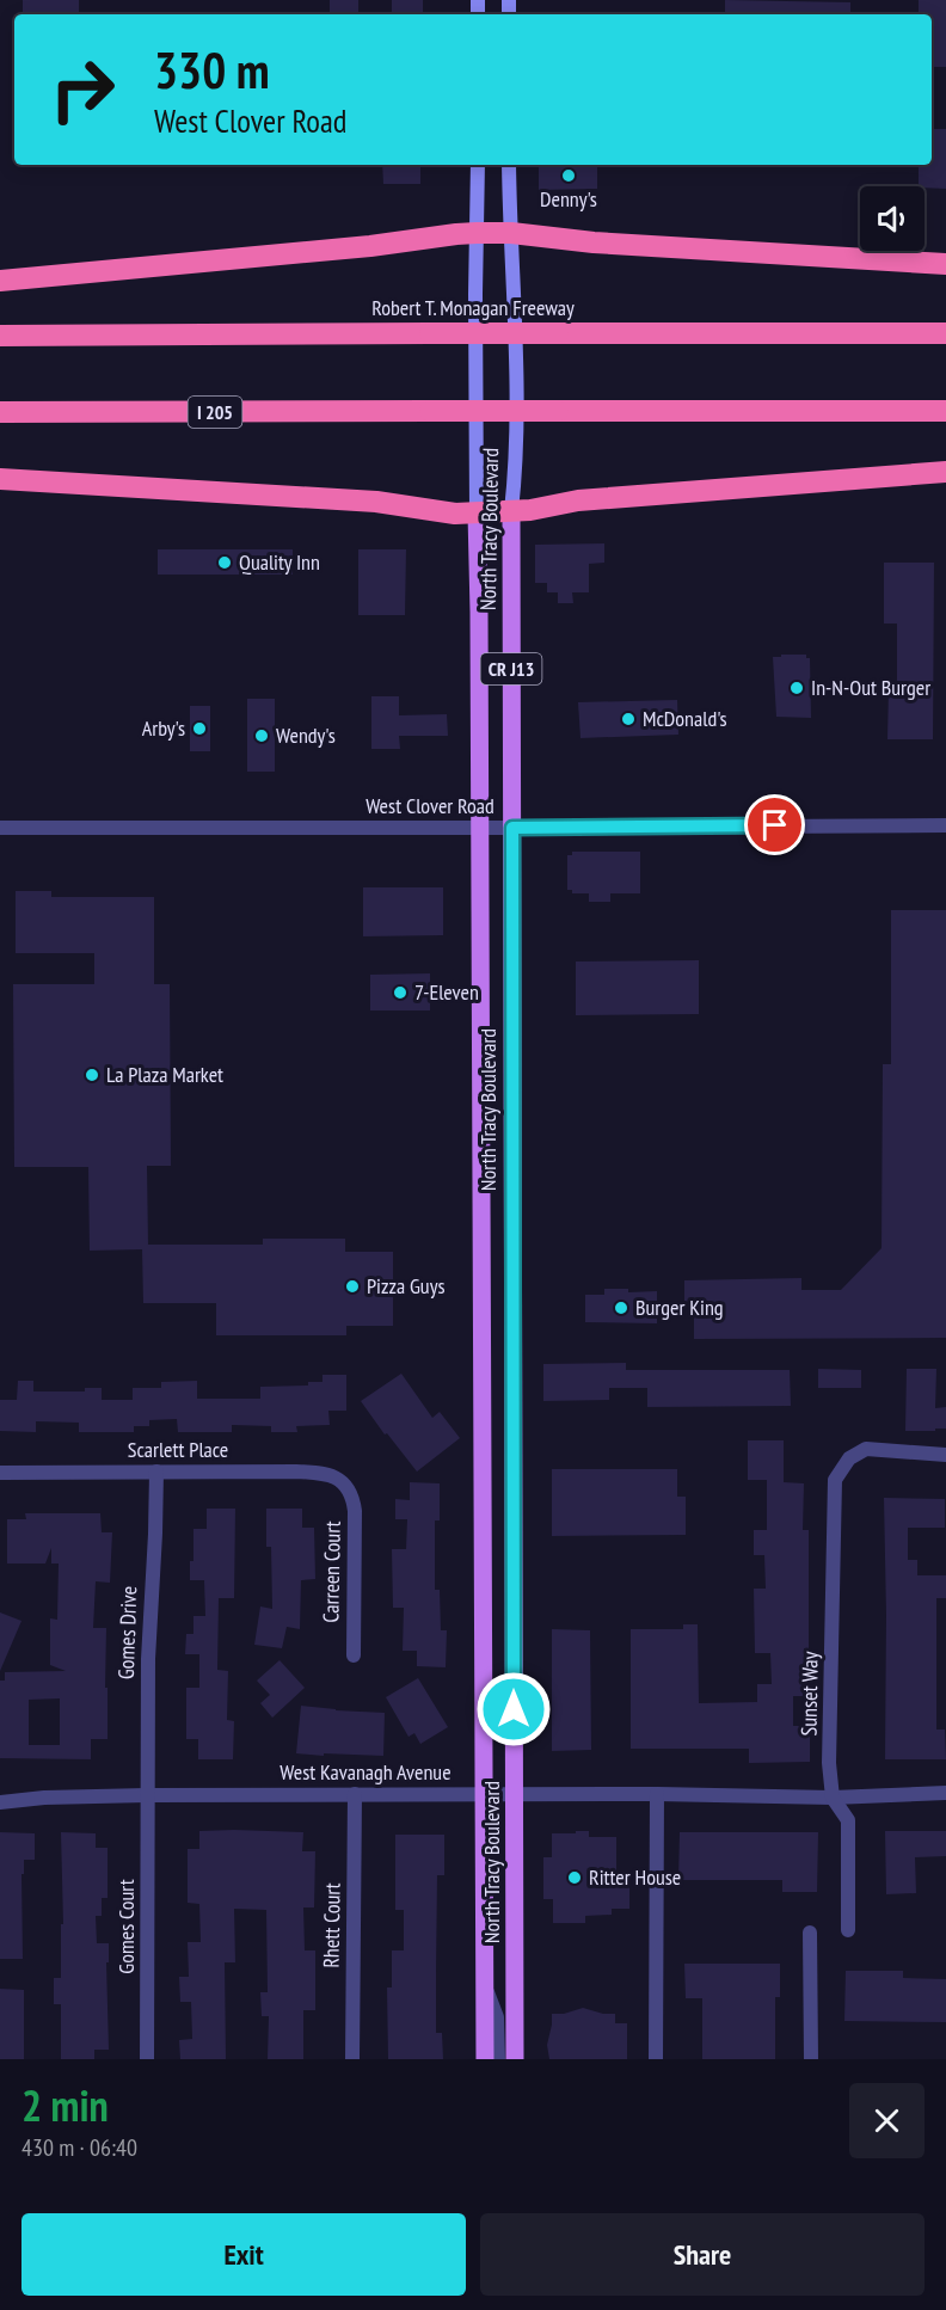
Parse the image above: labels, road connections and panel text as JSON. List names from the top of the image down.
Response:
{
  "streets": {
    "highway": ["Robert T. Monagan Freeway", "I 205"],
    "main road": ["North Tracy Boulevard", "CR J13"],
    "street": [
      "West Clover Road",
      "Scarlett Place",
      "Carreen Court",
      "Gomes Drive",
      "Sunset Way",
      "West Kavanagh Avenue",
      "Rhett Court",
      "Gomes Court"
    ]
  },
  "crossings": [
    ["North Tracy Boulevard", "West Clover Road"],
    ["North Tracy Boulevard", "West Kavanagh Avenue"],
    ["Scarlett Place", "Carreen Court"],
    ["Scarlett Place", "Gomes Drive"],
    ["Gomes Drive", "West Kavanagh Avenue"],
    ["Gomes Drive", "Gomes Court"],
    ["Sunset Way", "West Kavanagh Avenue"],
    ["West Kavanagh Avenue", "Rhett Court"],
    ["West Kavanagh Avenue", "Gomes Court"]
  ],
  "places": [
    "Denny's",
    "Quality Inn",
    "In-N-Out Burger",
    "McDonald's",
    "Arby's",
    "Wendy's",
    "7-Eleven",
    "La Plaza Market",
    "Pizza Guys",
    "Burger King",
    "Ritter House"
  ],
  "page": {
    "turn": ["330 m", "West Clover Road"],
    "heading": ["2 min", "430 m · 06:40"],
    "buttons": ["Exit", "Share"]
  }
}
